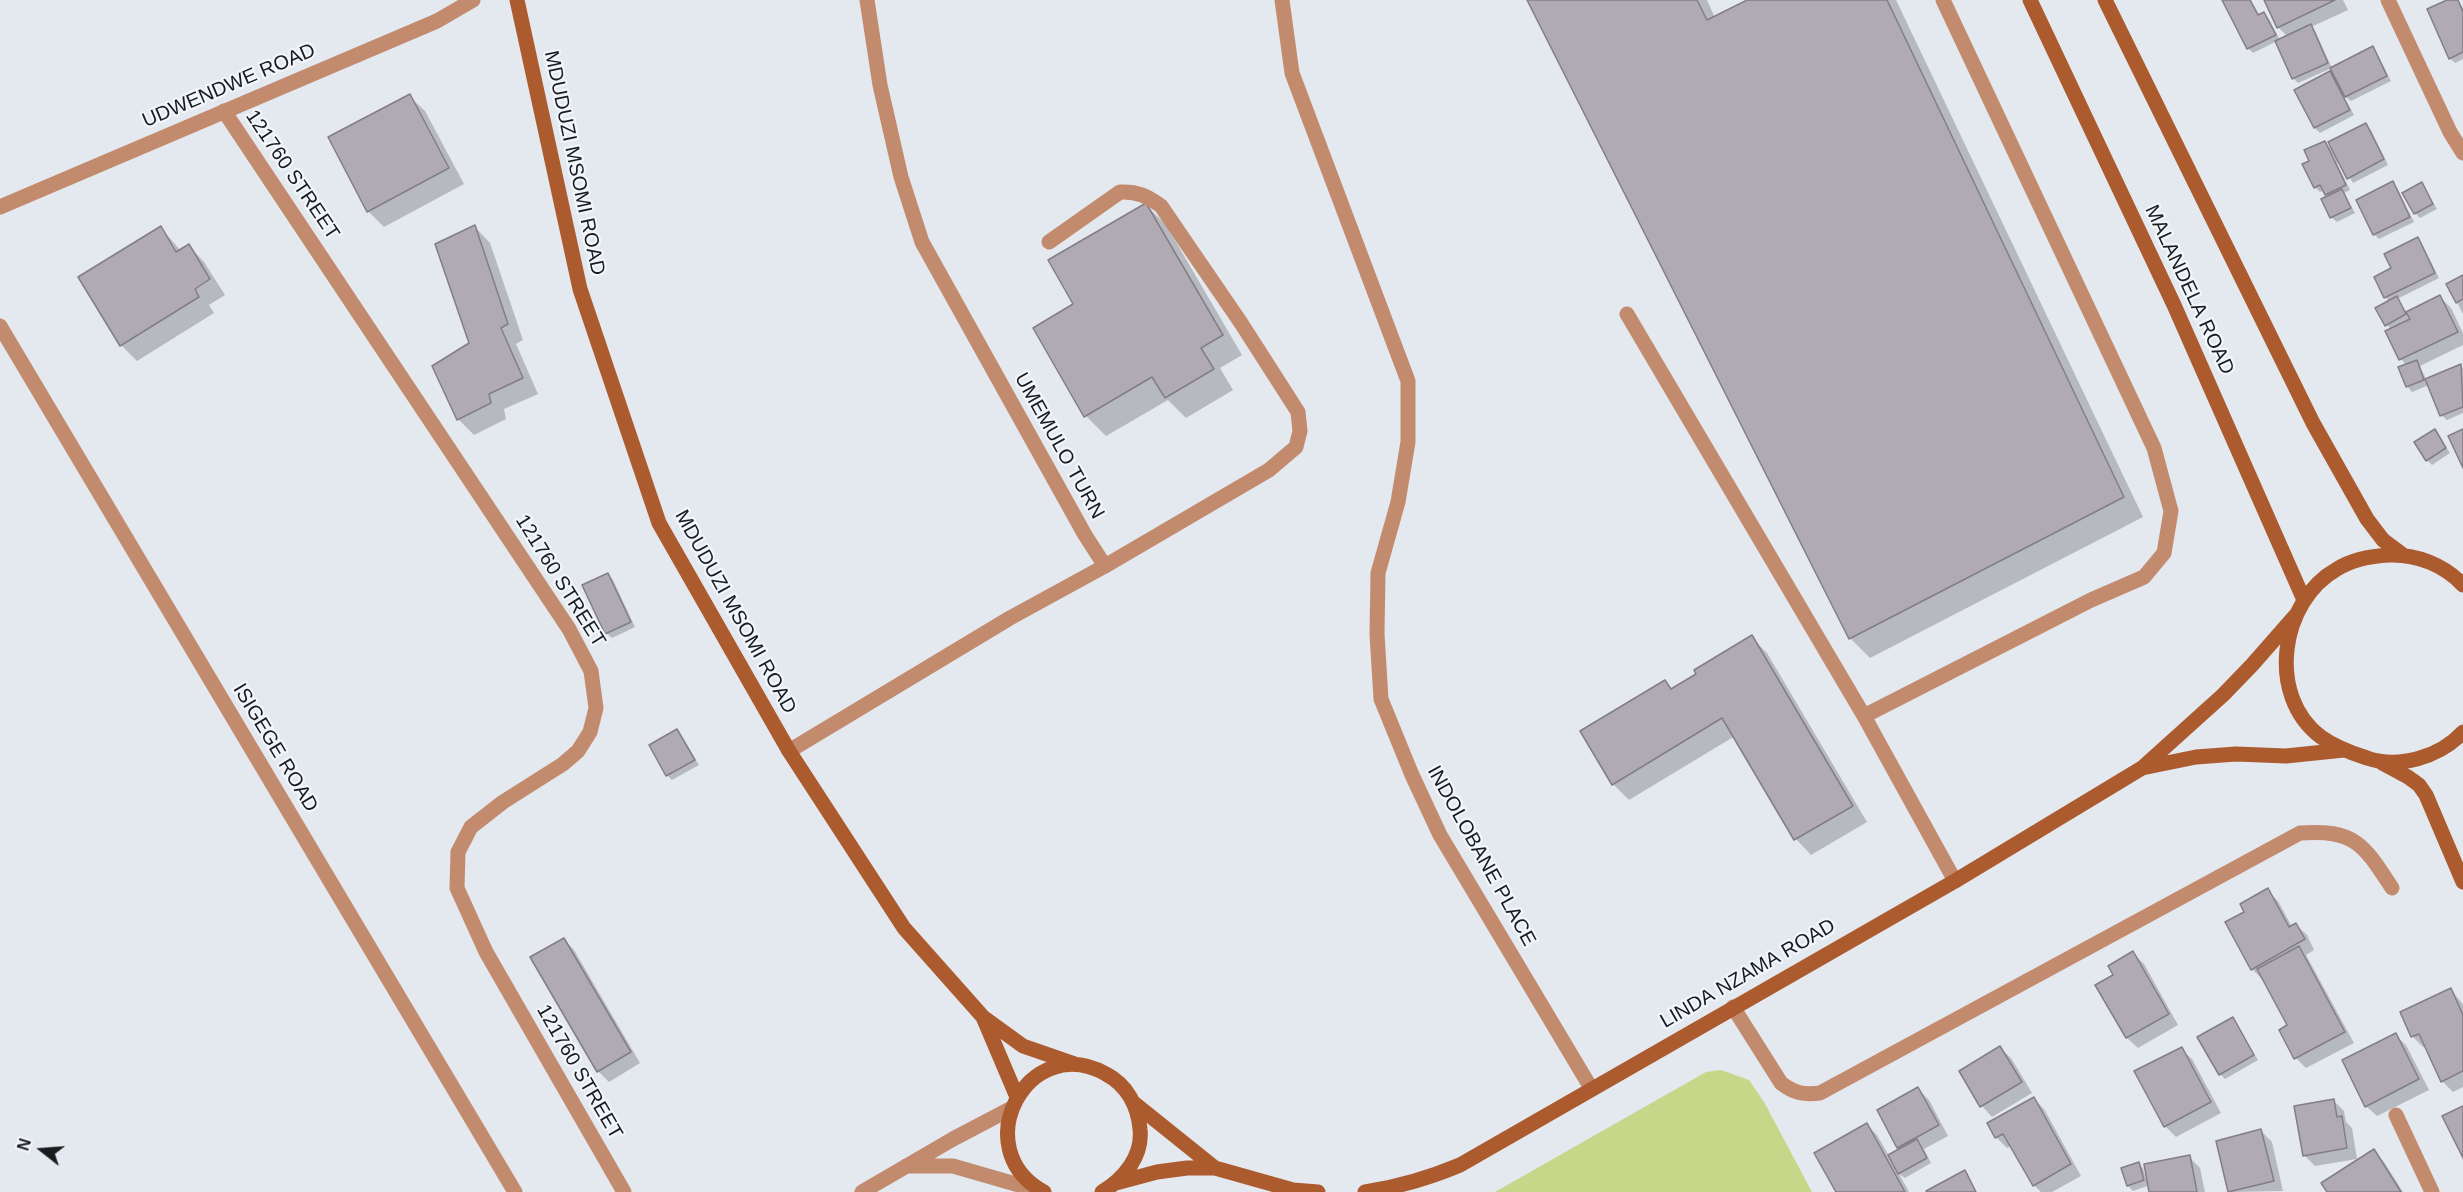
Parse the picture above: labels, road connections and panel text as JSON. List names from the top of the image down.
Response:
{
  "streets": {
    "street": [
      "UDWENDWE ROAD",
      "MDUDUZI MSOMI ROAD",
      "121760 STREET",
      "MALANDELA ROAD",
      "UMEMULO TURN",
      "ISIGEGE ROAD",
      "INDOLOBANE PLACE",
      "LINDA NZAMA ROAD"
    ]
  },
  "crossings": [
    ["UDWENDWE ROAD", "121760 STREET"],
    ["INDOLOBANE PLACE", "LINDA NZAMA ROAD"]
  ],
  "north": "left"
}
